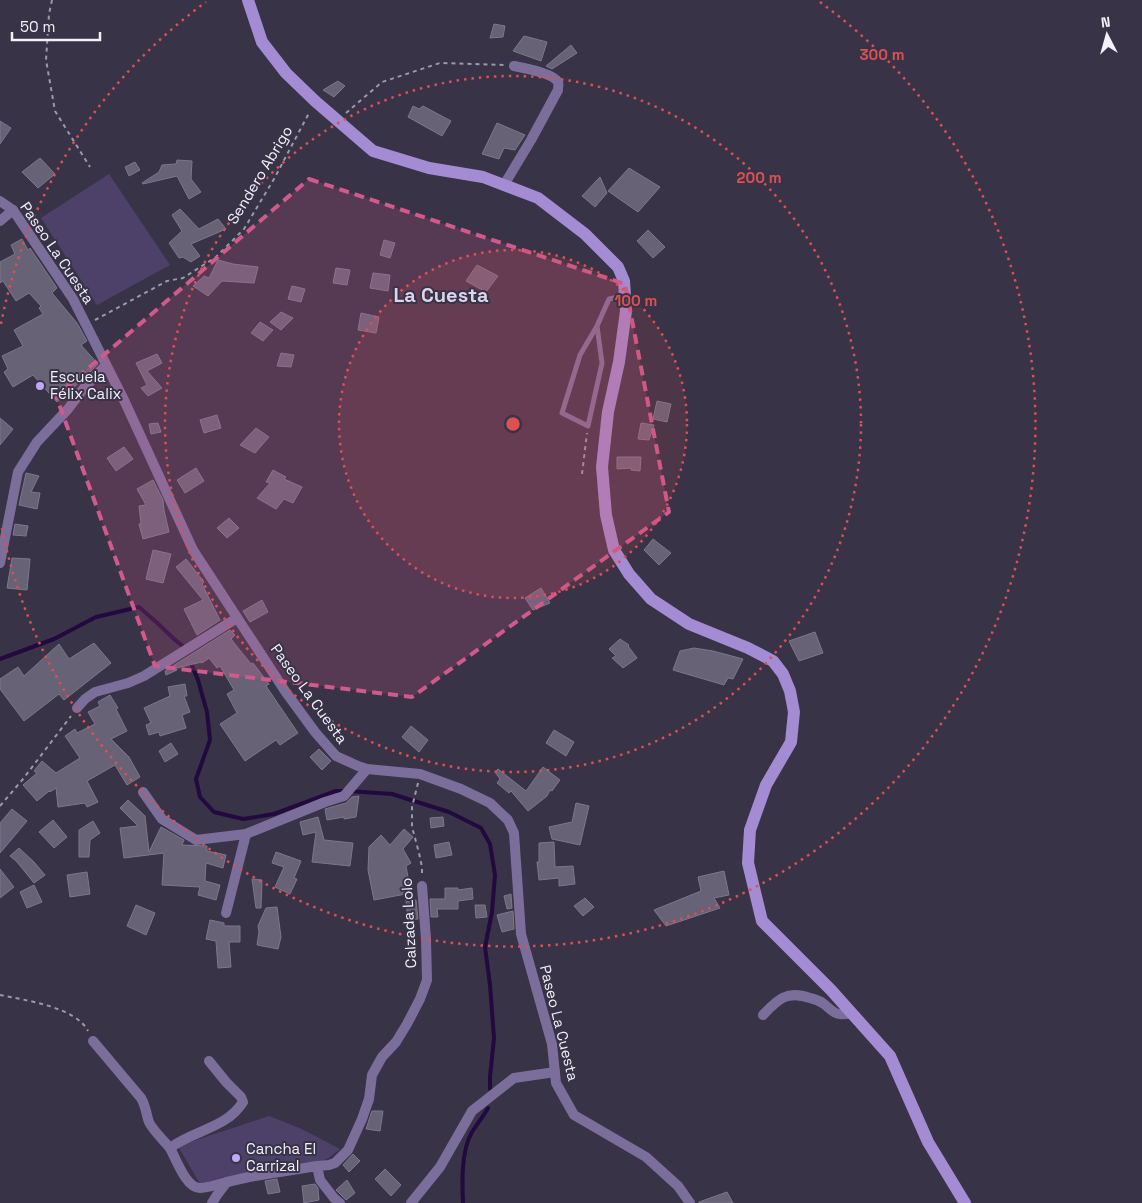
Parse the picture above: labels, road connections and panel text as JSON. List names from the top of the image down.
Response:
{
  "streets": {
    "street": ["Paseo La Cuesta", "Calzada Lolo"],
    "path": ["Sendero Abrigo"]
  },
  "crossings": [
    ["Sendero Abrigo", "Paseo La Cuesta"]
  ],
  "districts": ["La Cuesta"],
  "places": ["Escuela Félix Calix", "Cancha El Carrizal"],
  "scale_bar": "50 m",
  "north": "top",
  "rings": ["300 m", "200 m", "100 m"]
}
